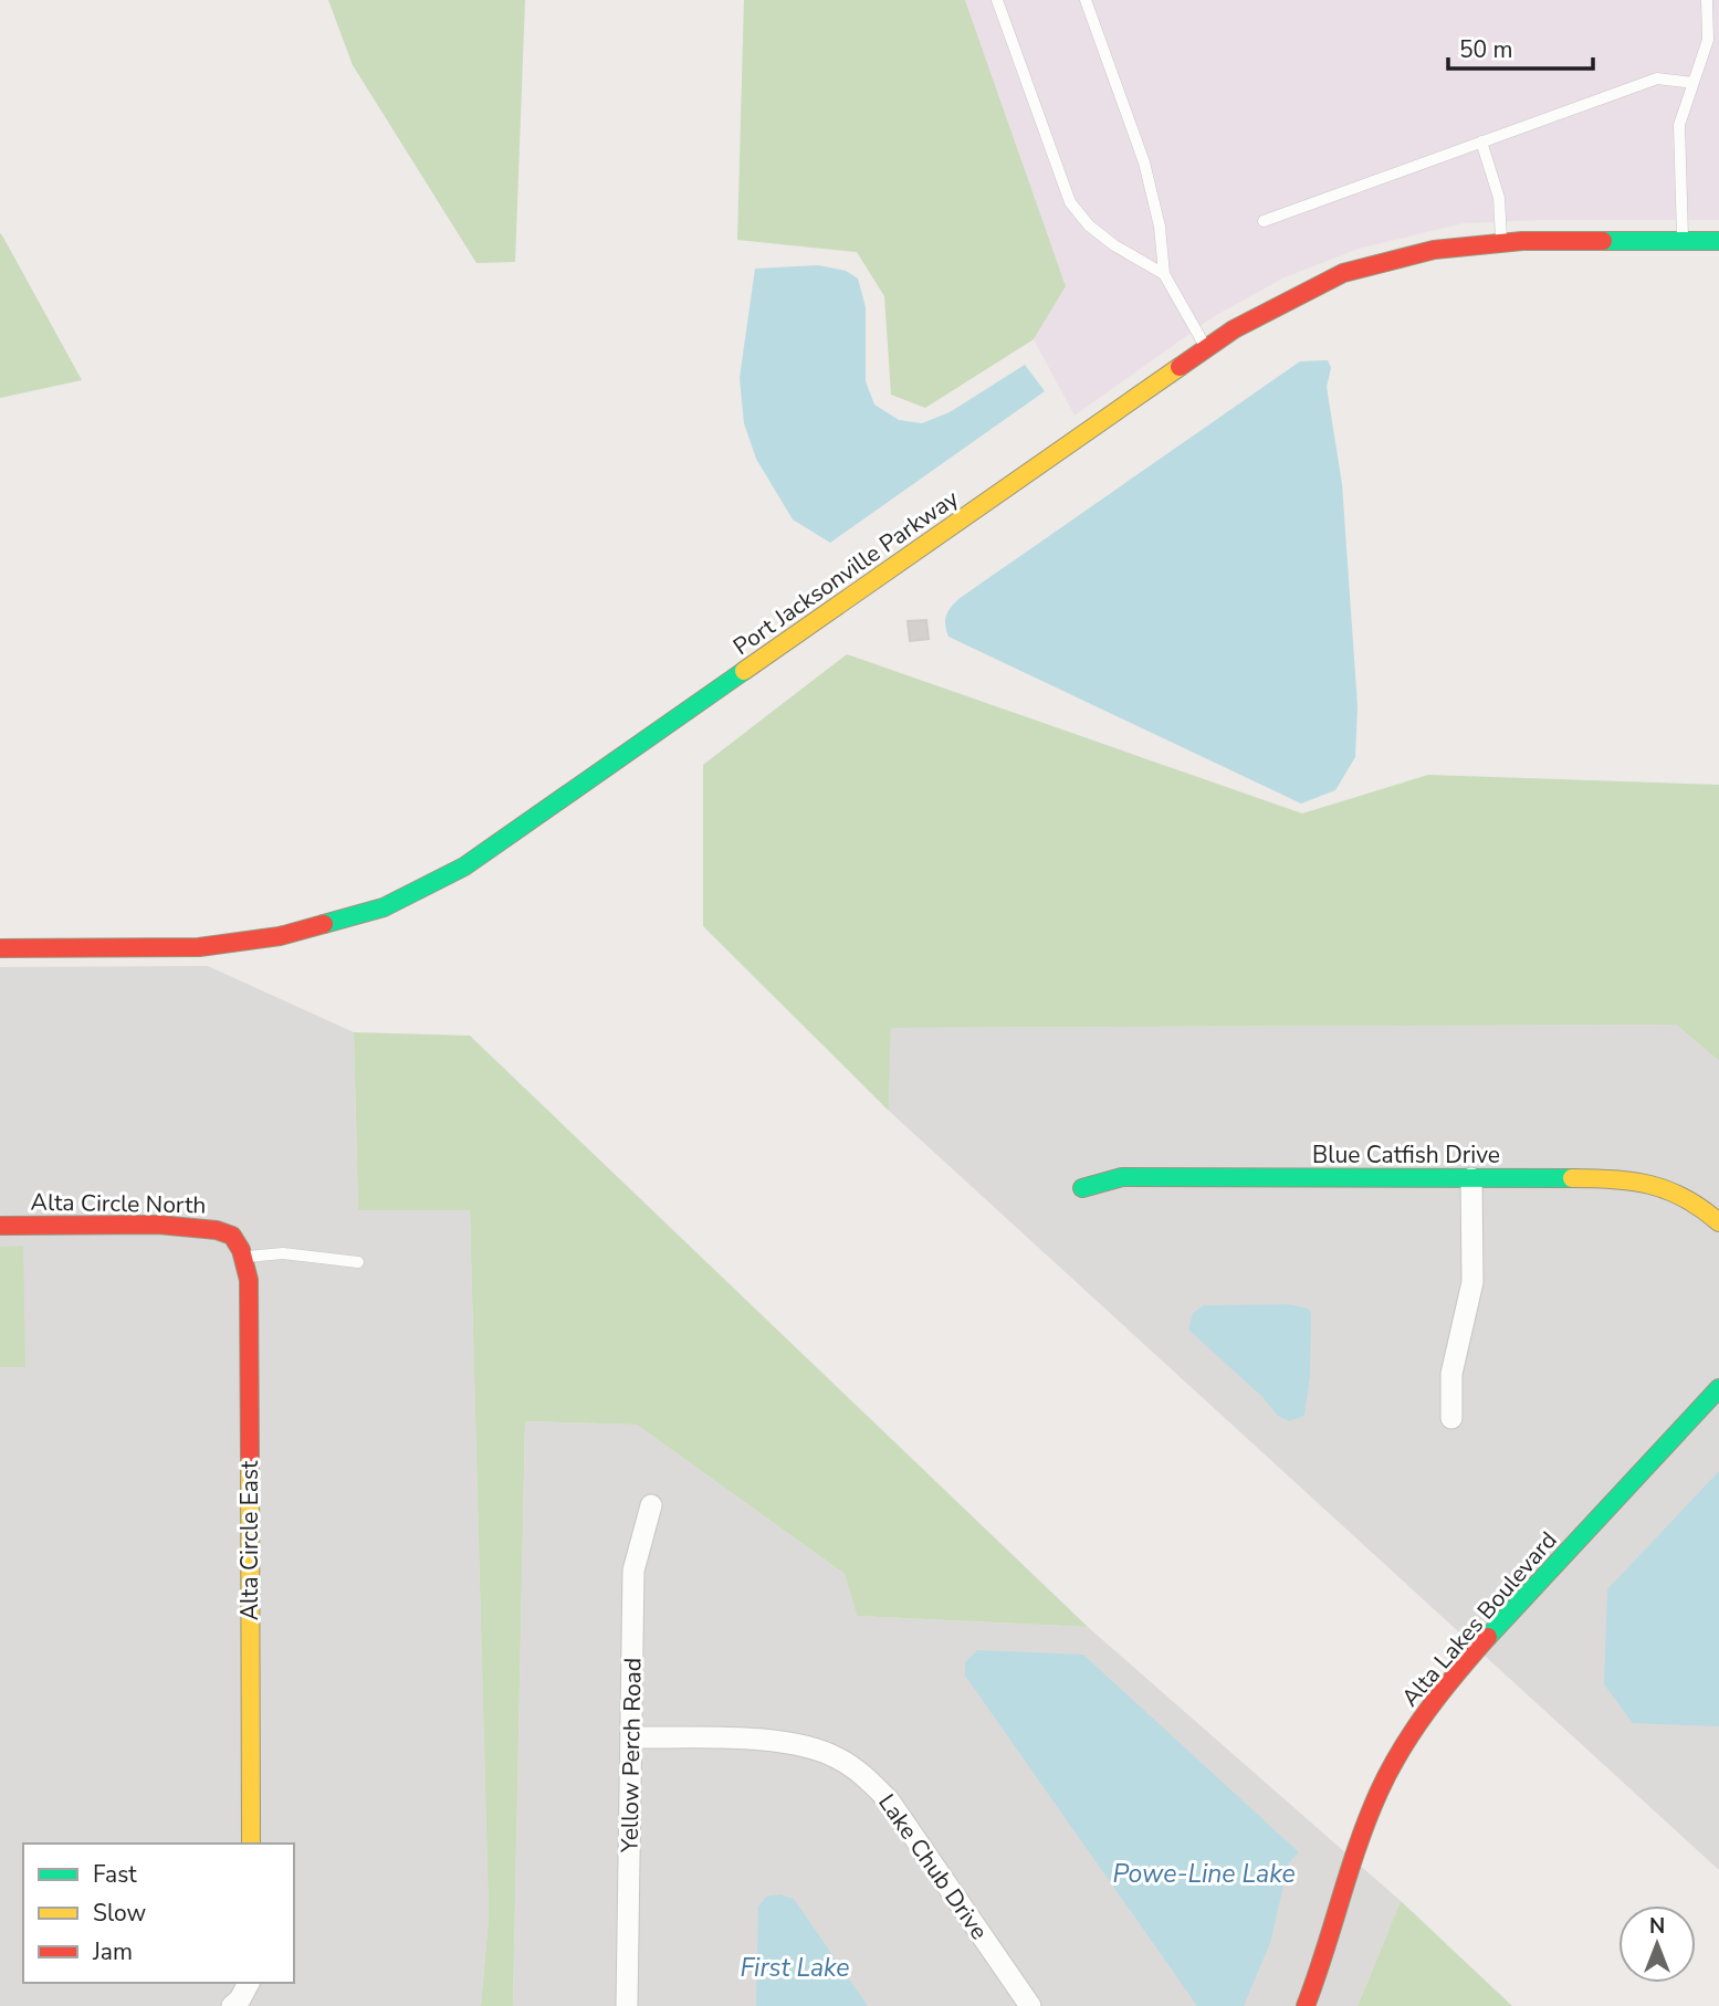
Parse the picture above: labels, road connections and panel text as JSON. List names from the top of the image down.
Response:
{
  "streets": {
    "street": [
      "Port Jacksonville Parkway",
      "Blue Catfish Drive",
      "Alta Circle North",
      "Alta Circle East",
      "Alta Lakes Boulevard",
      "Yellow Perch Road",
      "Lake Chub Drive"
    ]
  },
  "crossings": [
    ["Alta Circle North", "Alta Circle East"],
    ["Yellow Perch Road", "Lake Chub Drive"]
  ],
  "water": ["Powe-Line Lake", "First Lake"],
  "legend": ["Fast", "Slow", "Jam"],
  "scale_bar": "50 m",
  "north": "top"
}
